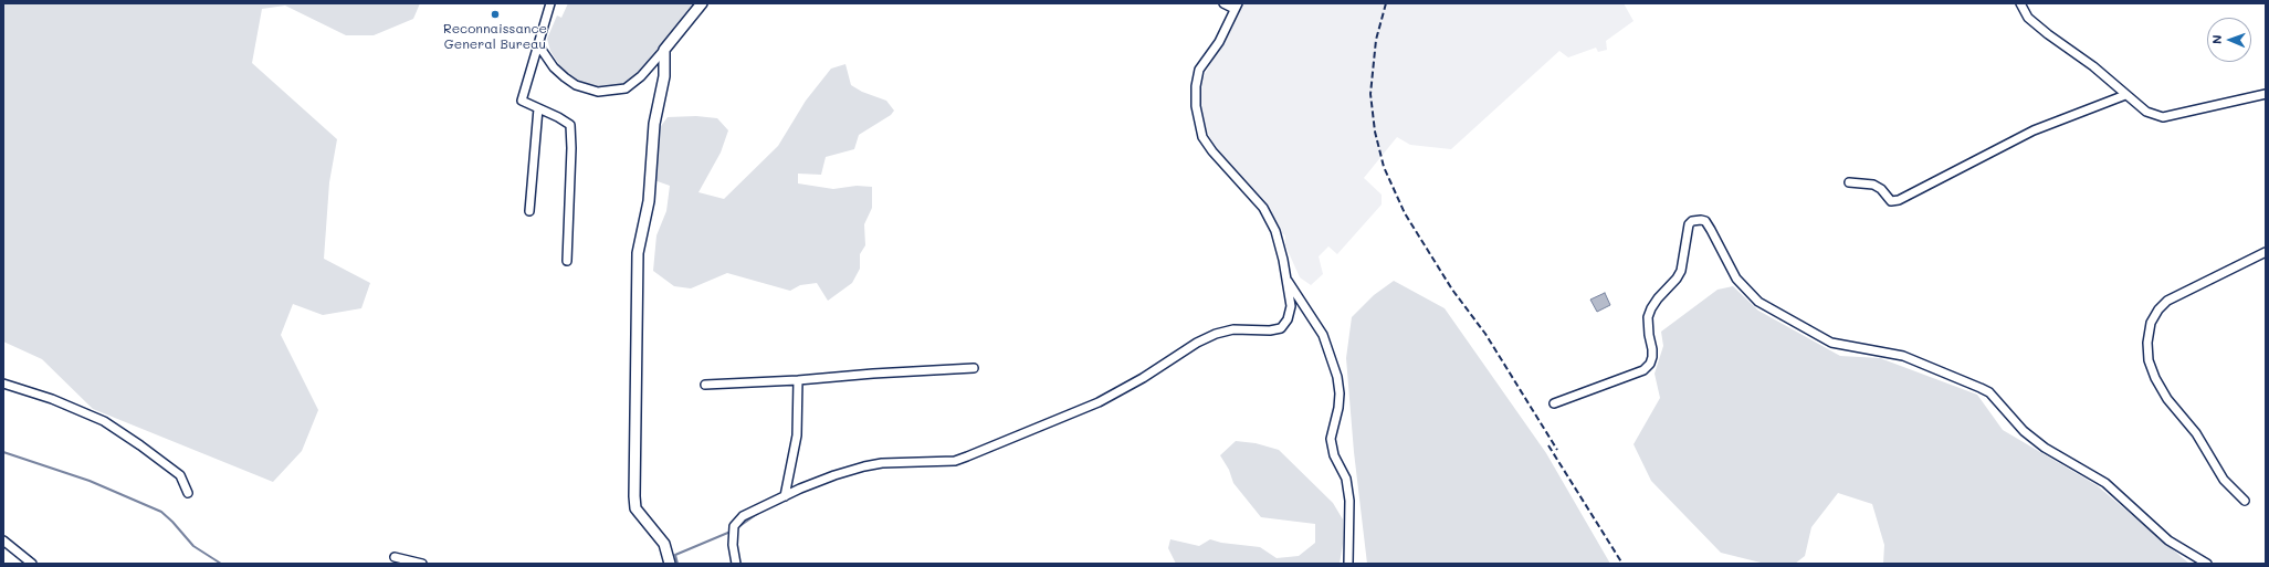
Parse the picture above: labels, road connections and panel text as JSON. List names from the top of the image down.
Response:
{
  "places": ["Reconnaissance General Bureau"],
  "north": "left"
}
